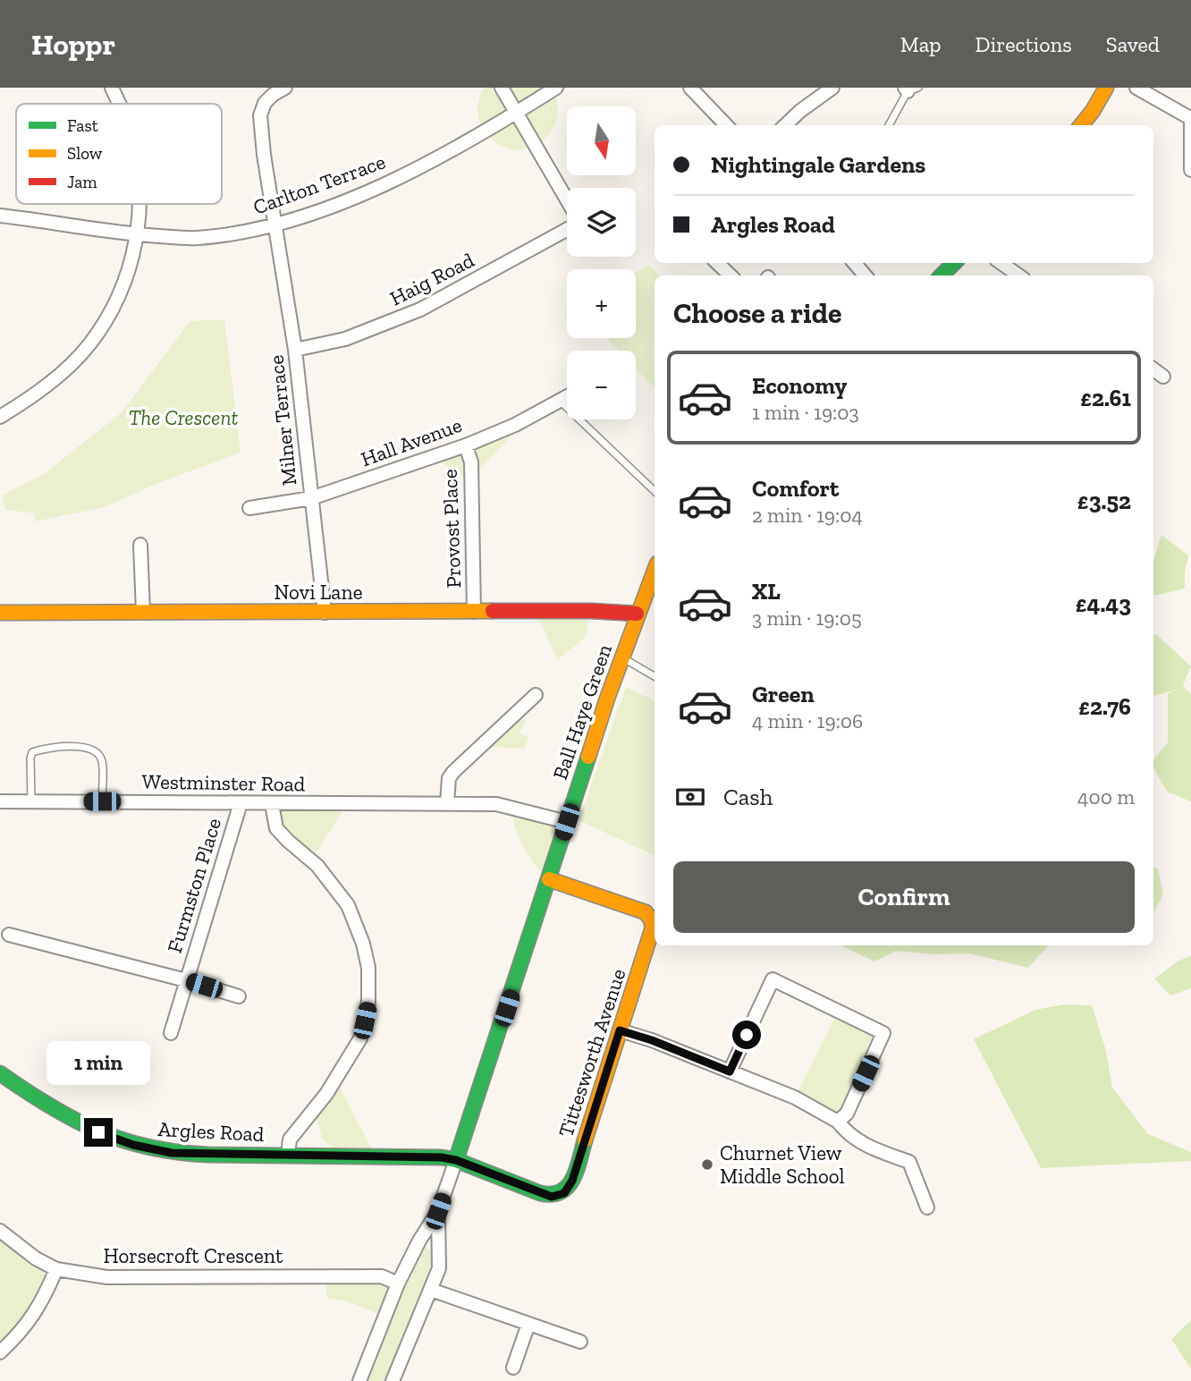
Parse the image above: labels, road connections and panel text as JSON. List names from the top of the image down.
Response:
{
  "streets": {
    "street": [
      "Carlton Terrace",
      "Haig Road",
      "Milner Terrace",
      "Hall Avenue",
      "Provost Place",
      "Novi Lane",
      "Ball Haye Green",
      "Westminster Road",
      "Furmston Place",
      "Tittesworth Avenue",
      "Argles Road",
      "Horsecroft Crescent"
    ]
  },
  "crossings": [
    ["Carlton Terrace", "Milner Terrace"],
    ["Haig Road", "Milner Terrace"],
    ["Milner Terrace", "Hall Avenue"],
    ["Milner Terrace", "Novi Lane"],
    ["Hall Avenue", "Provost Place"],
    ["Provost Place", "Novi Lane"],
    ["Novi Lane", "Ball Haye Green"],
    ["Ball Haye Green", "Westminster Road"],
    ["Ball Haye Green", "Tittesworth Avenue"],
    ["Ball Haye Green", "Argles Road"],
    ["Westminster Road", "Furmston Place"],
    ["Westminster Road", "Argles Road"],
    ["Tittesworth Avenue", "Argles Road"]
  ],
  "parks": ["The Crescent"],
  "places": ["Churnet View Middle School"],
  "legend": ["Fast", "Slow", "Jam"],
  "north": "bottom",
  "page": {
    "header": "Hoppr",
    "nav": ["Map", "Directions", "Saved"],
    "map_buttons": ["+", "−"],
    "banner": ["Nightingale Gardens", "Argles Road"],
    "heading": "Choose a ride",
    "list": [
      {
        "name": "Economy",
        "note": "1 min · 19:03",
        "value": "£2.61"
      },
      {
        "name": "Comfort",
        "note": "2 min · 19:04",
        "value": "£3.52"
      },
      {
        "name": "XL",
        "note": "3 min · 19:05",
        "value": "£4.43"
      },
      {
        "name": "Green",
        "note": "4 min · 19:06",
        "value": "£2.76"
      }
    ],
    "pay": ["Cash", "400 m"],
    "buttons": "Confirm",
    "bubble": "1 min"
  }
}
